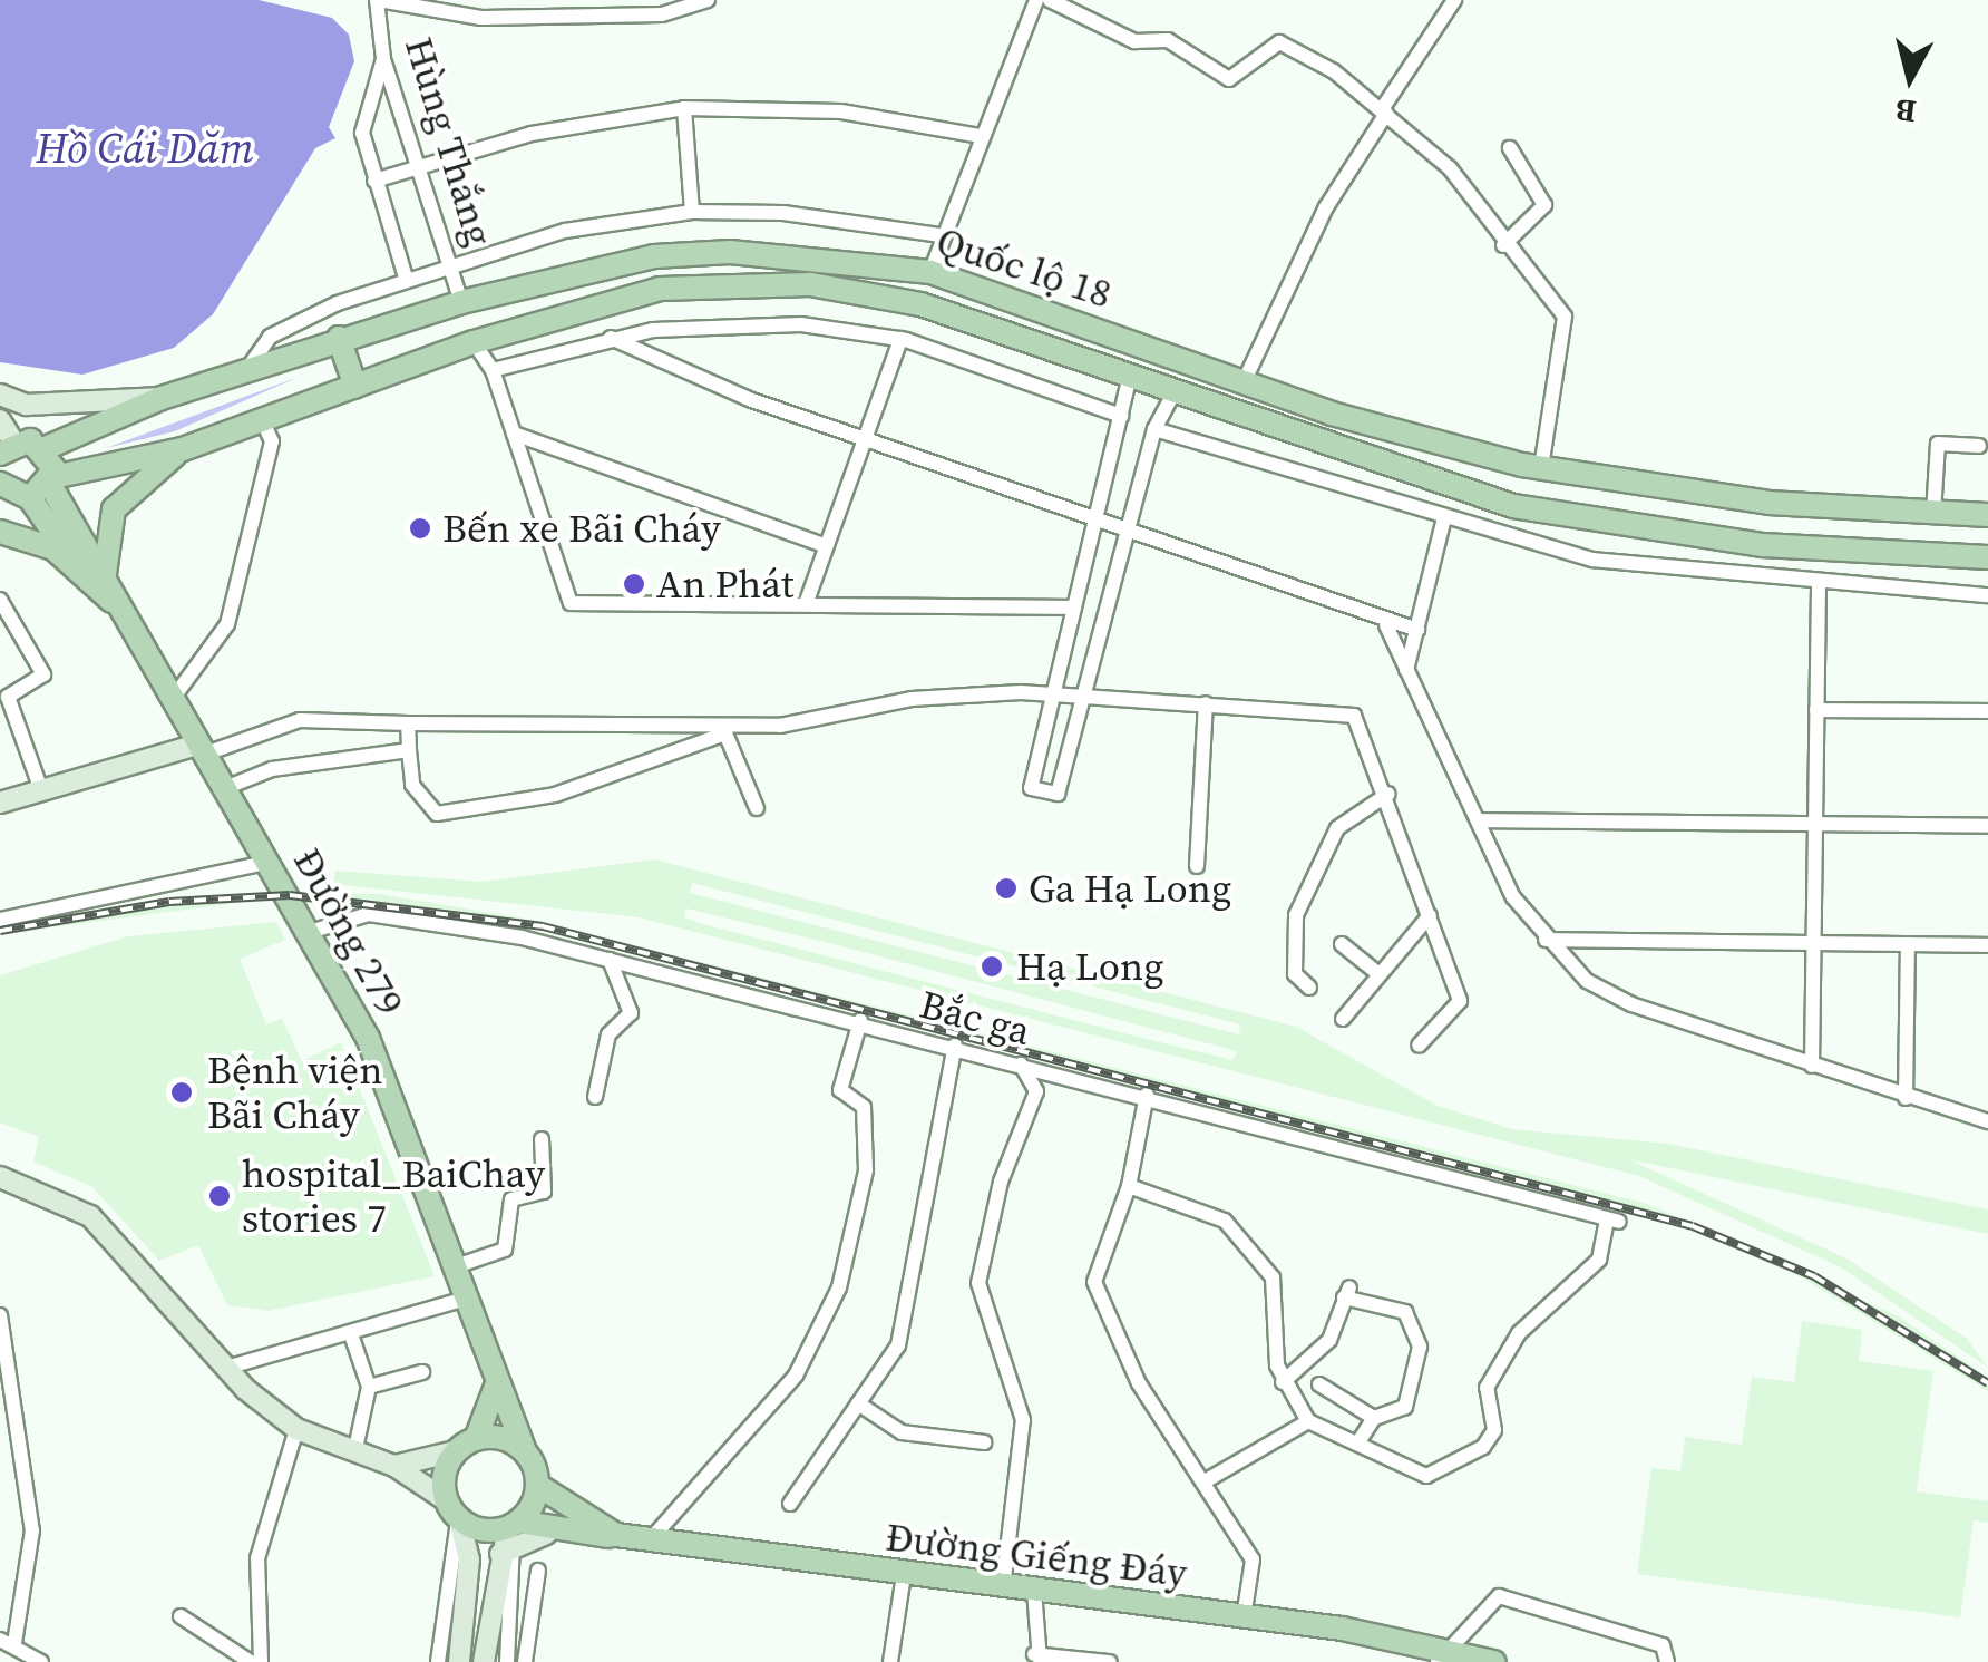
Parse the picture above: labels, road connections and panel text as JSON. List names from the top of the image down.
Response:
{
  "streets": {
    "main road": ["Quốc lộ 18", "Đường 279", "Đường Giếng Đáy"],
    "street": ["Hùng Thắng", "Bắc ga"]
  },
  "crossings": [
    ["Hùng Thắng", "Quốc lộ 18"],
    ["Đường 279", "Bắc ga"],
    ["Đường 279", "Đường Giếng Đáy"]
  ],
  "water": ["Hồ Cái Dăm"],
  "places": [
    "Bến xe Bãi Cháy",
    "An Phát",
    "Ga Hạ Long",
    "Hạ Long",
    "Bệnh viện Bãi Cháy",
    "hospital_BaiChay stories 7"
  ],
  "north": "bottom"
}
